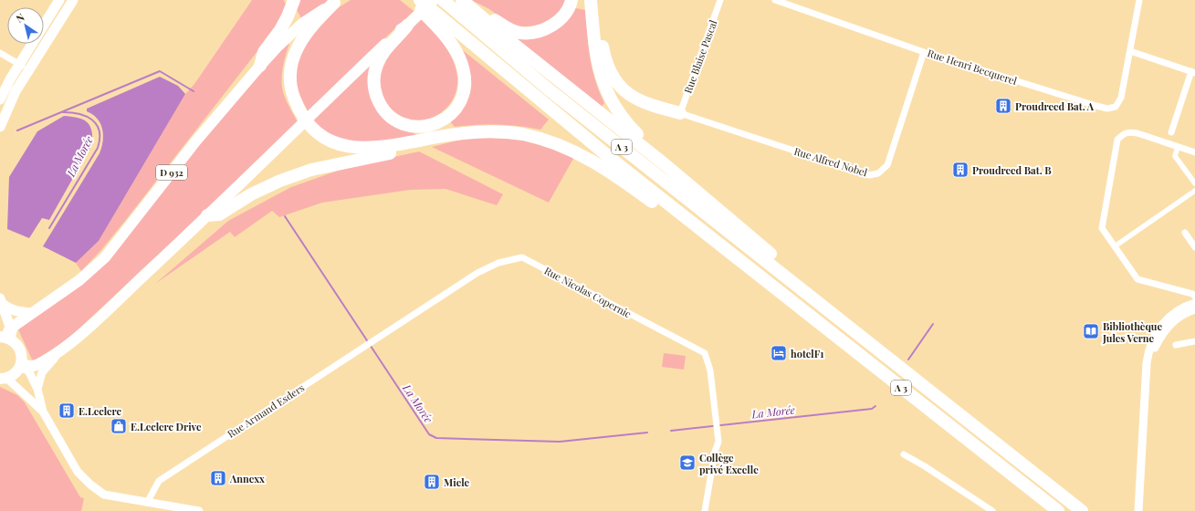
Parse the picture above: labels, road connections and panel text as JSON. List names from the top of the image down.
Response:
{
  "streets": {
    "highway": ["A 3"],
    "main road": ["D 932"],
    "street": [
      "Rue Blaise Pascal",
      "Rue Henri Becquerel",
      "Rue Alfred Nobel",
      "Rue Nicolas Copernic",
      "Rue Armand Esders"
    ]
  },
  "crossings": [
    ["Rue Blaise Pascal", "Rue Alfred Nobel"],
    ["Rue Henri Becquerel", "Rue Alfred Nobel"],
    ["Rue Nicolas Copernic", "Rue Armand Esders"]
  ],
  "water": ["La Morée"],
  "places": {
    "building": [
      "Proudreed Bat. A",
      "Proudreed Bat. B",
      "E.Leclerc",
      "Annexx",
      "Miele"
    ],
    "library": ["Bibliothèque Jules Verne"],
    "hotel": ["hotelF1"],
    "shop": ["E.Leclerc Drive"],
    "school or university": ["Collège privé Excelle"]
  },
  "north": "top left"
}
